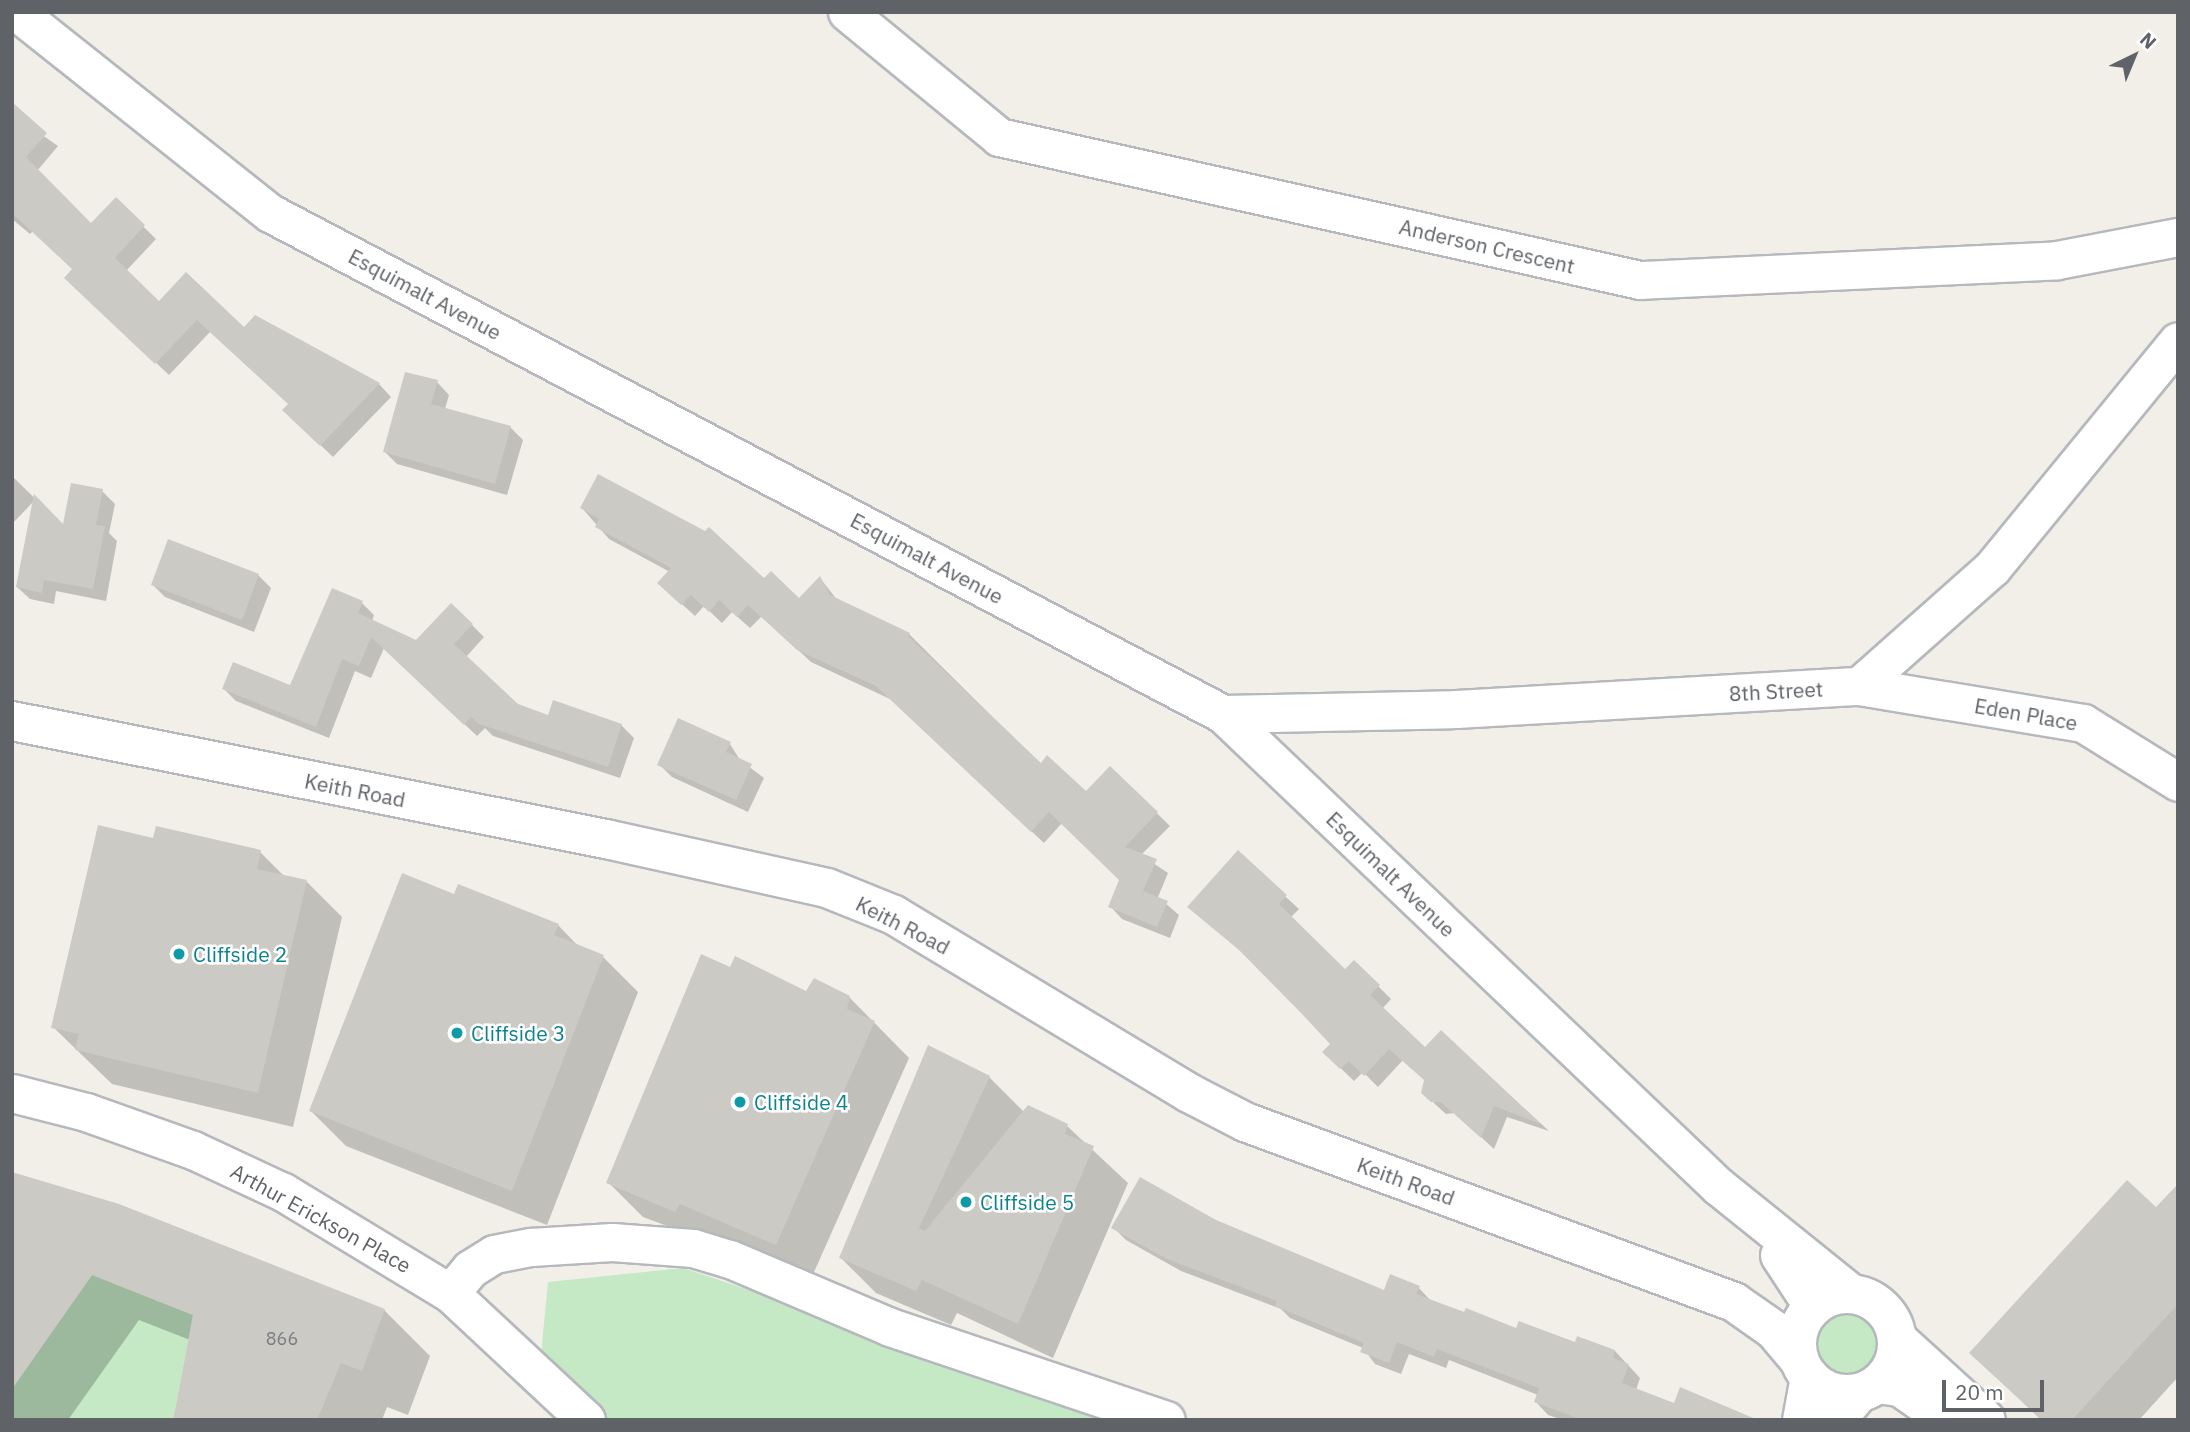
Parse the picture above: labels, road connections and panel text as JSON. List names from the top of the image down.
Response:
{
  "streets": {
    "street": [
      "Anderson Crescent",
      "Esquimalt Avenue",
      "8th Street",
      "Eden Place",
      "Keith Road",
      "Arthur Erickson Place"
    ]
  },
  "crossings": [
    ["Esquimalt Avenue", "8th Street"],
    ["Esquimalt Avenue", "Keith Road"],
    ["8th Street", "Eden Place"]
  ],
  "places": [
    "Cliffside 2",
    "Cliffside 3",
    "Cliffside 4",
    "Cliffside 5"
  ],
  "house_numbers": ["866"],
  "scale_bar": "20 m",
  "north": "top right"
}
